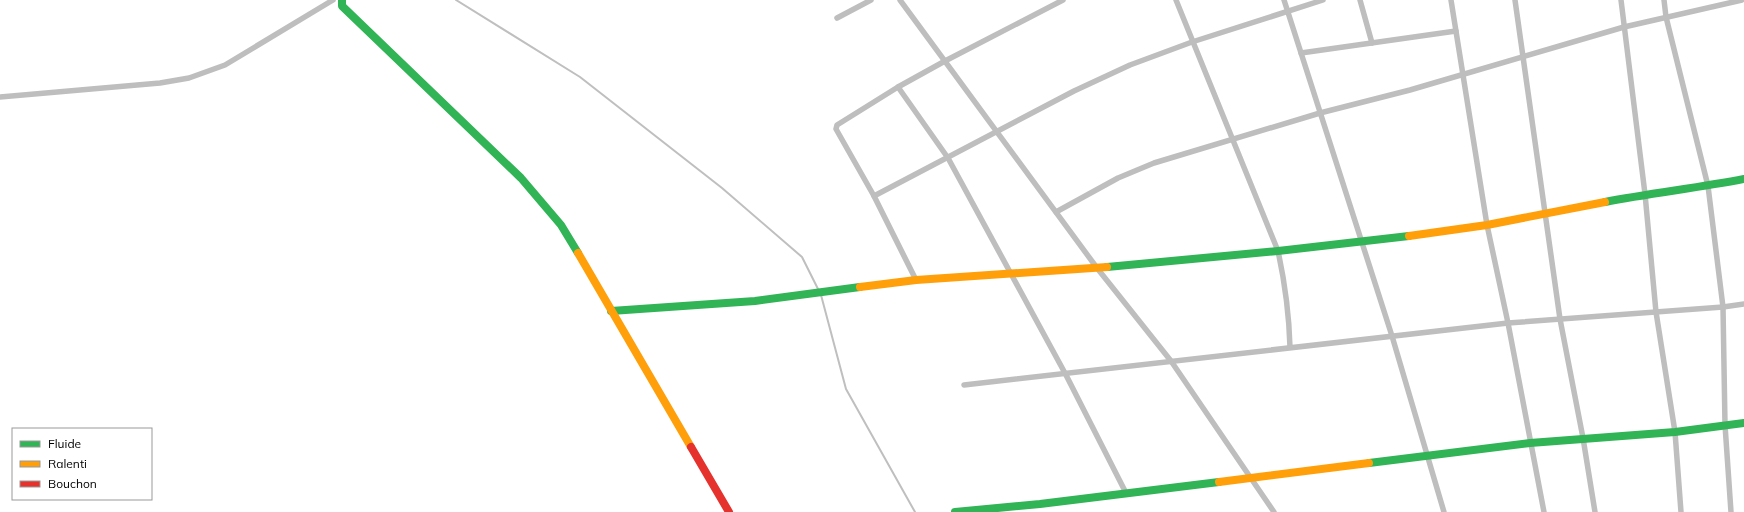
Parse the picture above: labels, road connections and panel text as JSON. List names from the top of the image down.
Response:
{
  "legend": ["Fluide", "Ralenti", "Bouchon"]
}
